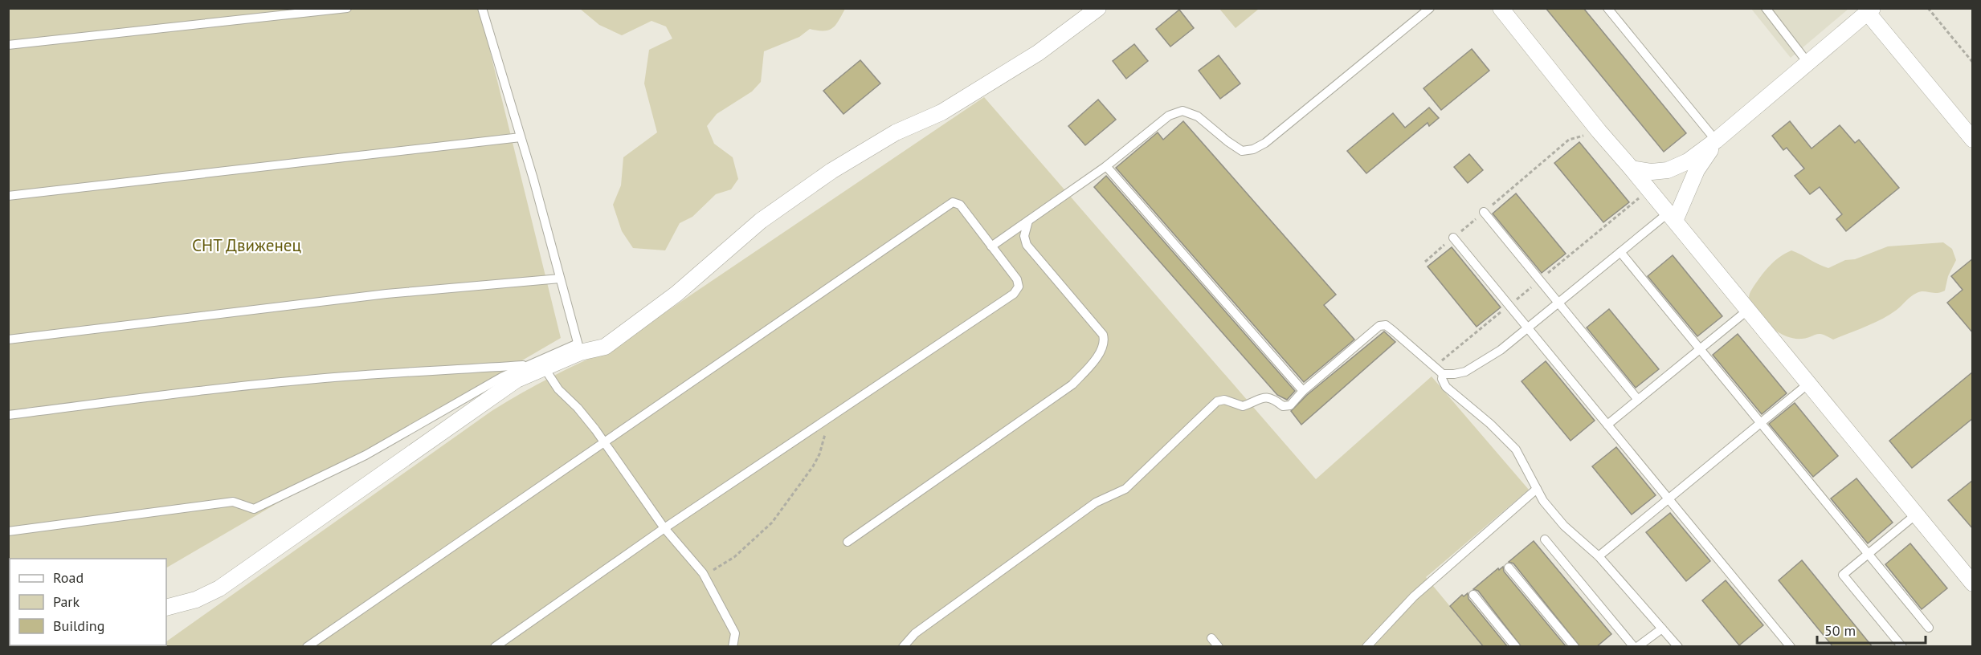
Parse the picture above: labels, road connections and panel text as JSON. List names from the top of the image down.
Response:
{
  "parks": ["СНТ Движенец"],
  "legend": ["Road", "Park", "Building"],
  "scale_bar": "50 m"
}
